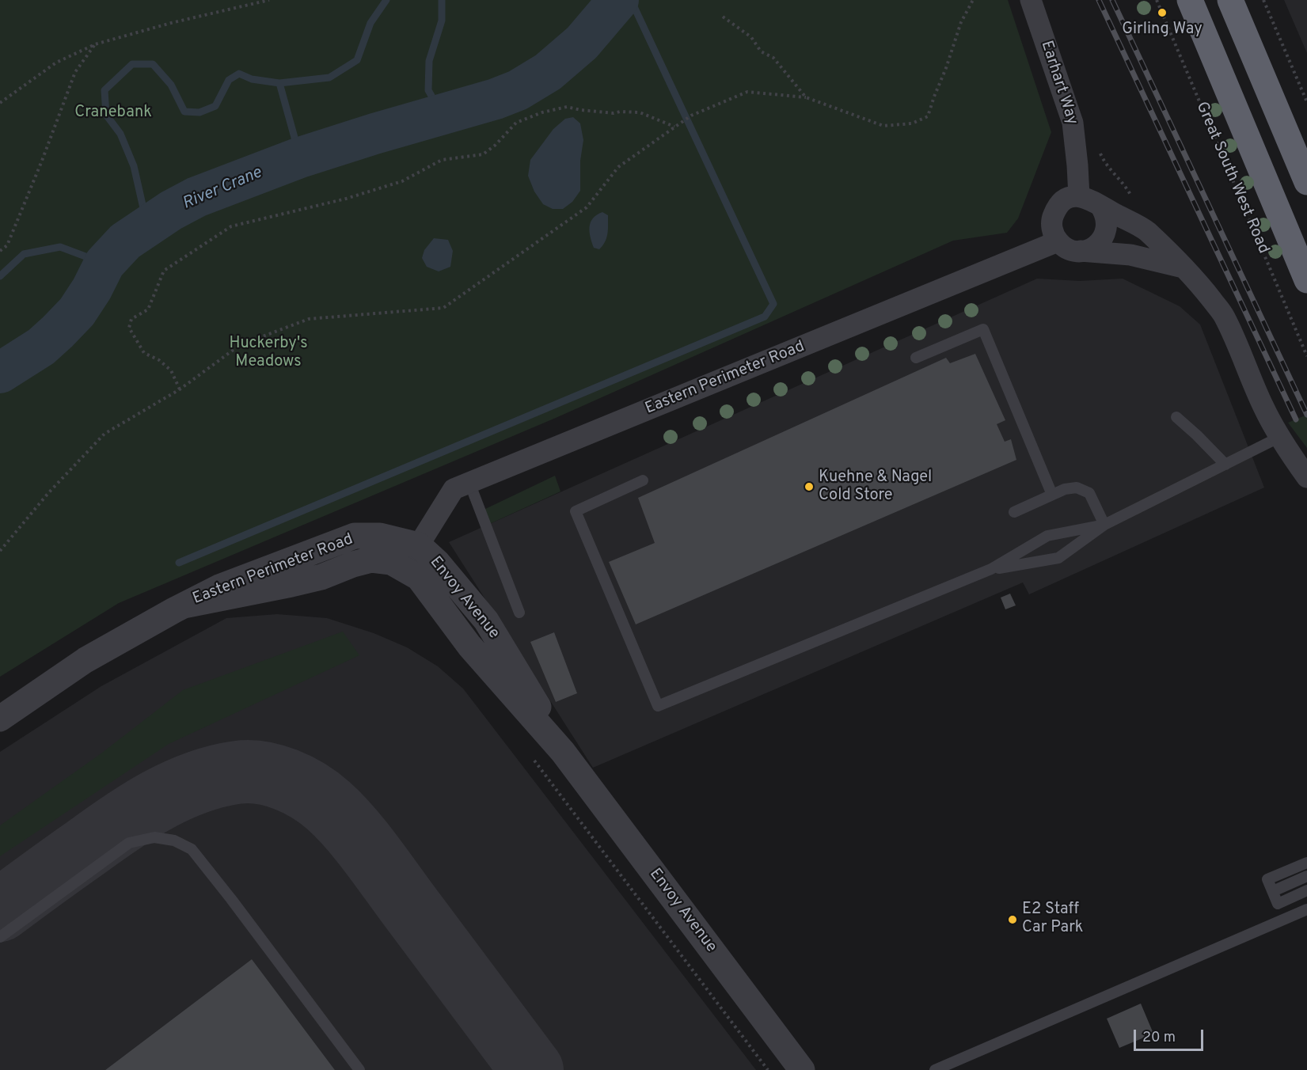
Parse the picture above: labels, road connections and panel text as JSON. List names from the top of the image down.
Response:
{
  "streets": {
    "highway": ["Great South West Road"],
    "street": ["Earhart Way", "Eastern Perimeter Road", "Envoy Avenue"]
  },
  "crossings": [
    ["Earhart Way", "Eastern Perimeter Road"],
    ["Eastern Perimeter Road", "Envoy Avenue"]
  ],
  "water": ["River Crane"],
  "parks": ["Cranebank", "Huckerby's Meadows"],
  "places": ["Girling Way", "Kuehne & Nagel Cold Store", "E2 Staff Car Park"],
  "scale_bar": "20 m"
}
